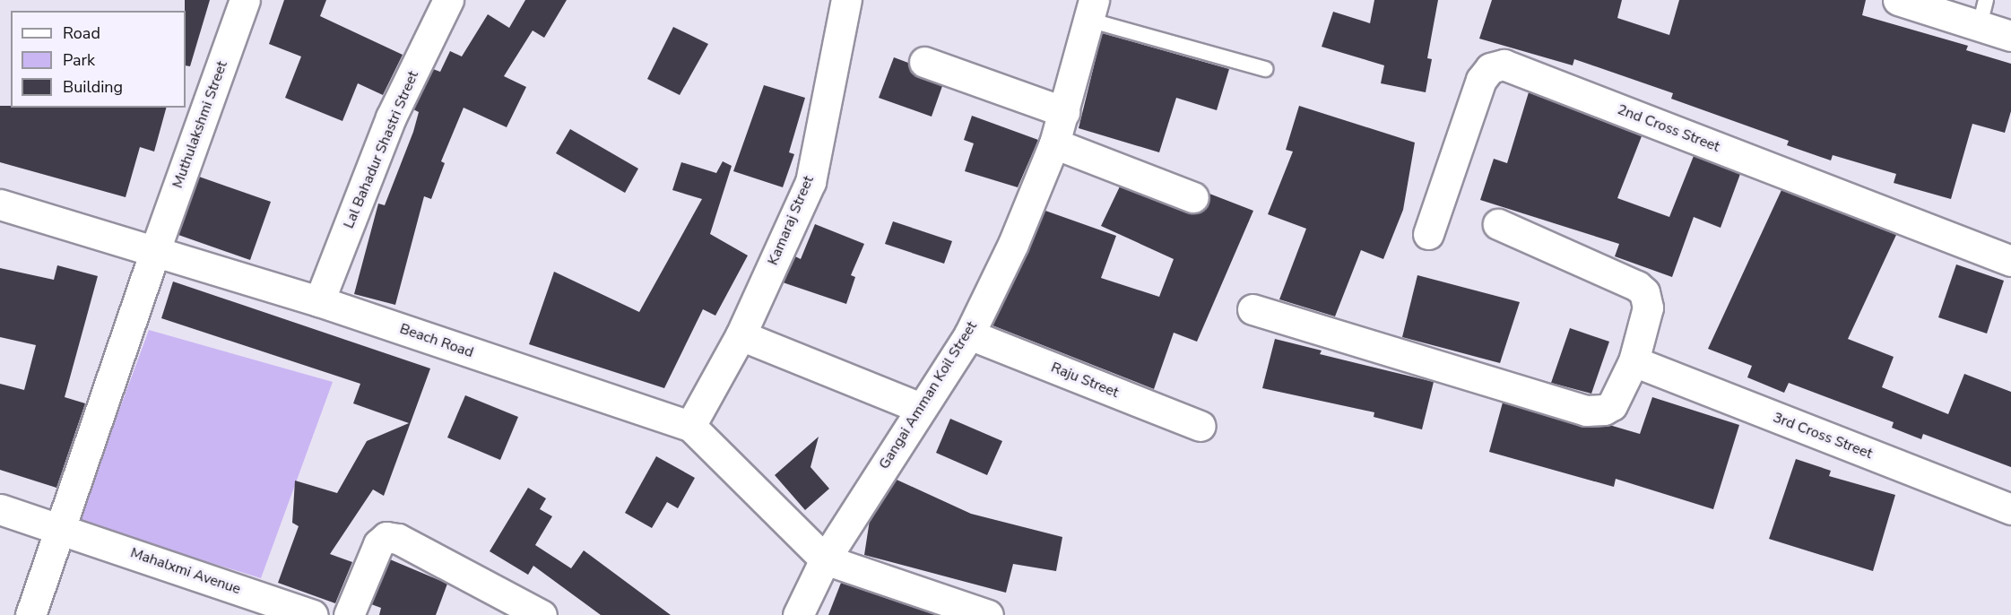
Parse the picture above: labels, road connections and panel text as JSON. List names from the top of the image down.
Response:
{
  "streets": {
    "street": [
      "Muthulakshmi Street",
      "2nd Cross Street",
      "Lal Bahadur Shastri Street",
      "Kamaraj Street",
      "Beach Road",
      "Raju Street",
      "Gangai Amman Koil Street",
      "3rd Cross Street",
      "Mahalxmi Avenue"
    ]
  },
  "crossings": [
    ["Muthulakshmi Street", "Beach Road"],
    ["Muthulakshmi Street", "Mahalxmi Avenue"],
    ["Lal Bahadur Shastri Street", "Beach Road"],
    ["Kamaraj Street", "Beach Road"],
    ["Beach Road", "Gangai Amman Koil Street"],
    ["Raju Street", "Gangai Amman Koil Street"]
  ],
  "legend": ["Road", "Park", "Building"]
}
